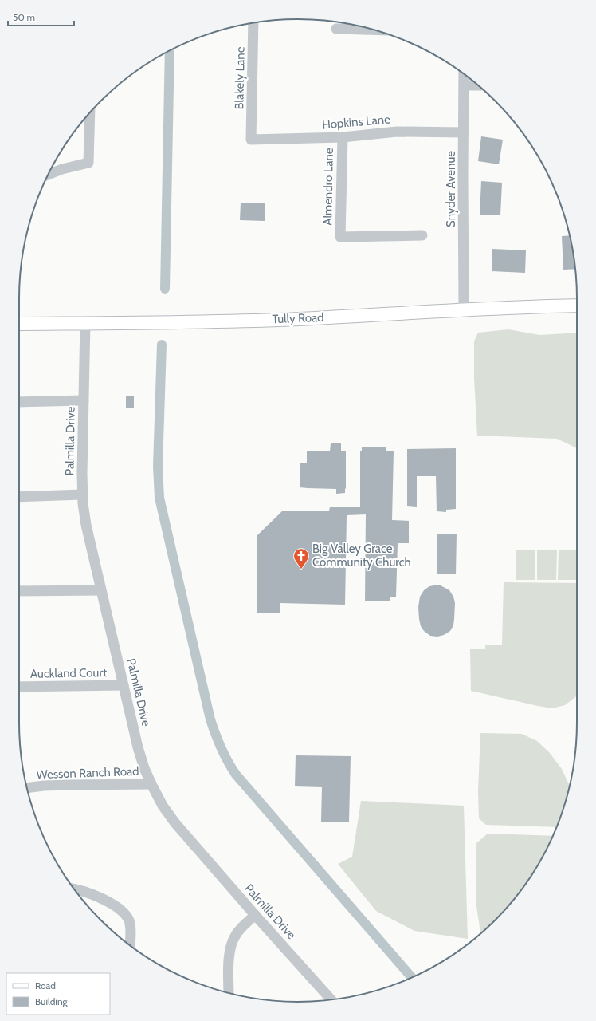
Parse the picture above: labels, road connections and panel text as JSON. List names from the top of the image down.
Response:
{
  "streets": {
    "main road": ["Tully Road"],
    "street": [
      "Blakely Lane",
      "Hopkins Lane",
      "Almendro Lane",
      "Snyder Avenue",
      "Palmilla Drive",
      "Auckland Court",
      "Wesson Ranch Road"
    ]
  },
  "crossings": [
    ["Blakely Lane", "Hopkins Lane"],
    ["Hopkins Lane", "Almendro Lane"],
    ["Hopkins Lane", "Snyder Avenue"],
    ["Snyder Avenue", "Tully Road"],
    ["Tully Road", "Palmilla Drive"],
    ["Palmilla Drive", "Auckland Court"],
    ["Palmilla Drive", "Wesson Ranch Road"]
  ],
  "places": {
    "church": ["Big Valley Grace Community Church"]
  },
  "legend": ["Road", "Building"],
  "scale_bar": "50 m"
}
